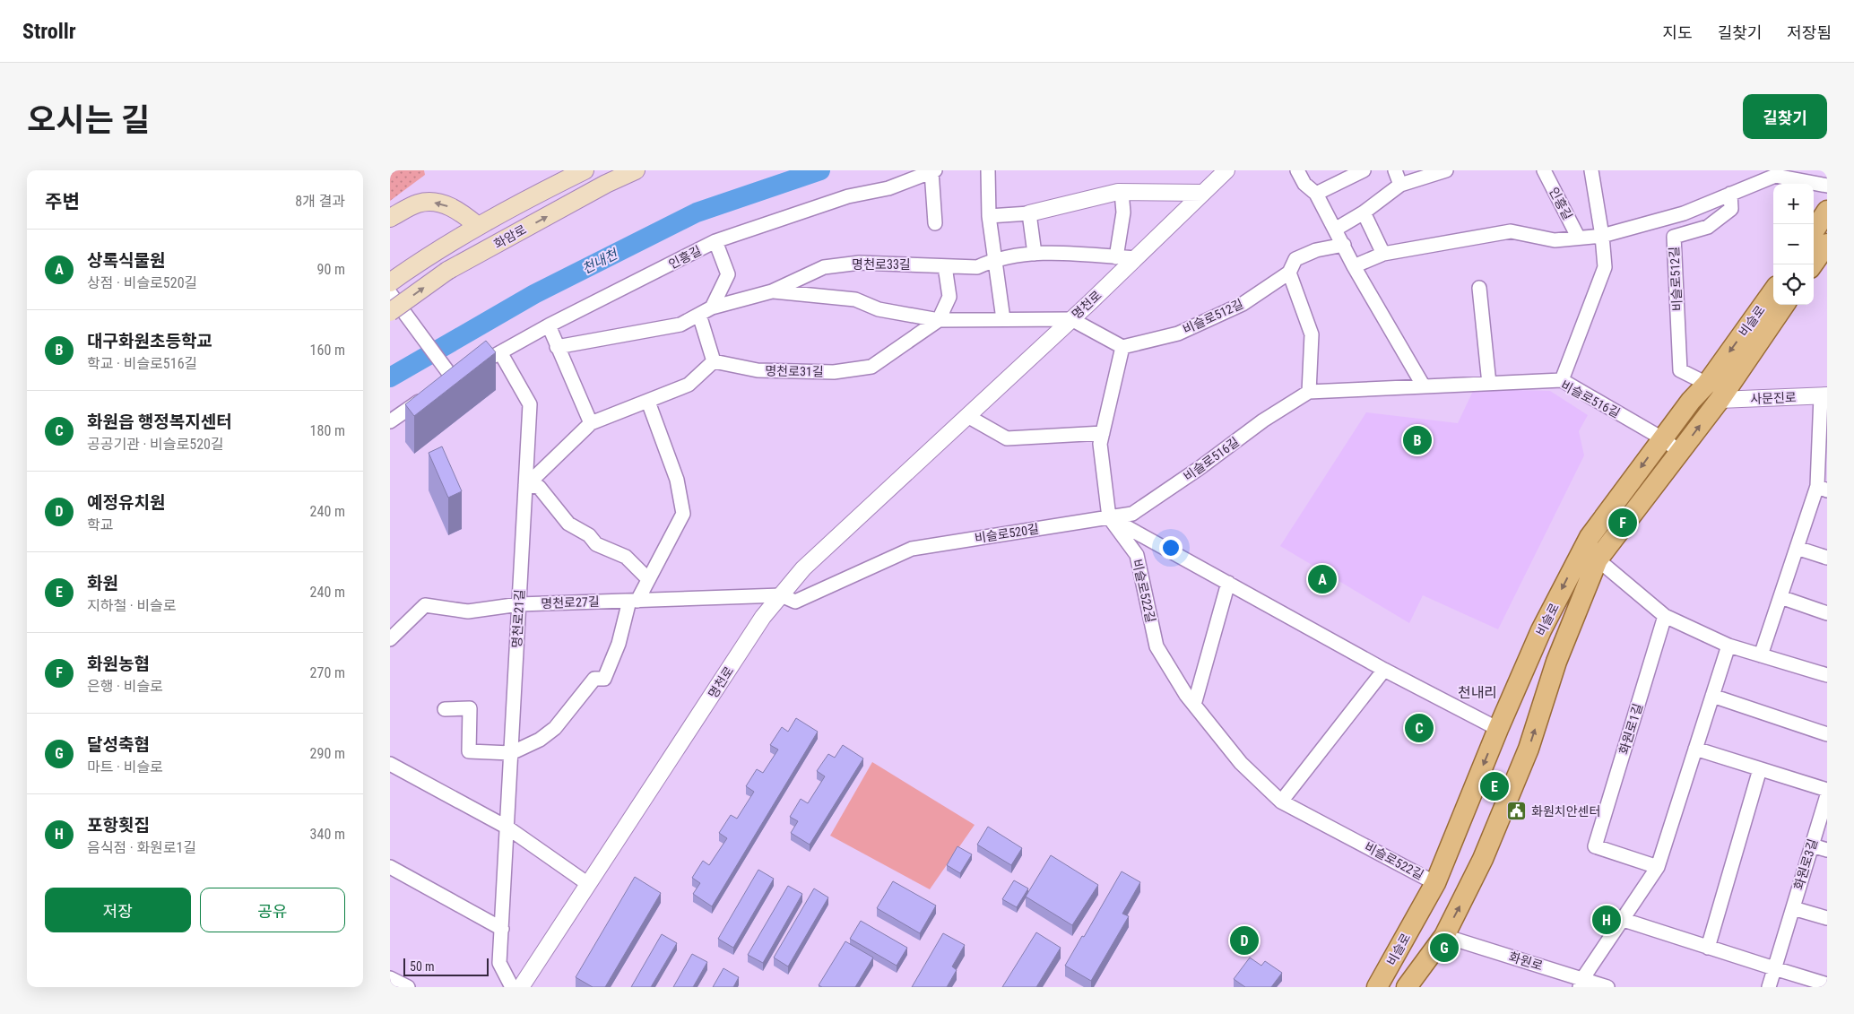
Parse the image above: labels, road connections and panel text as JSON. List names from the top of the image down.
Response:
{
  "streets": {
    "main road": ["화암로", "비슬로"],
    "street": [
      "인흥길",
      "명천로33길",
      "비슬로512길",
      "명천로",
      "명천로31길",
      "사문진로",
      "비슬로516길",
      "비슬로520길",
      "비슬로522길",
      "명천로27길",
      "명천로21길",
      "화원로1길",
      "화원로3길",
      "화원로"
    ]
  },
  "crossings": [
    ["인흥길", "명천로21길"],
    ["명천로33길", "명천로"],
    ["명천로33길", "명천로31길"],
    ["비슬로512길", "비슬로"],
    ["비슬로512길", "비슬로522길"],
    ["명천로", "비슬로520길"],
    ["명천로", "명천로27길"],
    ["비슬로", "사문진로"],
    ["비슬로", "비슬로516길"],
    ["비슬로", "비슬로522길"],
    ["비슬로", "화원로"],
    ["비슬로516길", "비슬로520길"],
    ["비슬로516길", "비슬로522길"],
    ["비슬로520길", "비슬로522길"],
    ["비슬로520길", "명천로27길"],
    ["명천로27길", "명천로21길"]
  ],
  "districts": ["천내리"],
  "water": ["천내천"],
  "places": {
    "public building": ["화원치안센터"]
  },
  "scale_bar": "50 m",
  "page": {
    "header": "Strollr",
    "nav": ["지도", "길찾기", "저장됨"],
    "title": "오시는 길",
    "buttons": [
      "길찾기",
      ["저장", "공유"]
    ],
    "heading": ["주변", "8개 결과"],
    "map_buttons": ["+", "−"],
    "list": [
      {
        "mark": "A",
        "name": "상록식물원",
        "note": "상점 · 비슬로520길",
        "value": "90 m"
      },
      {
        "mark": "B",
        "name": "대구화원초등학교",
        "note": "학교 · 비슬로516길",
        "value": "160 m"
      },
      {
        "mark": "C",
        "name": "화원읍 행정복지센터",
        "note": "공공기관 · 비슬로520길",
        "value": "180 m"
      },
      {
        "mark": "D",
        "name": "예정유치원",
        "note": "학교",
        "value": "240 m"
      },
      {
        "mark": "E",
        "name": "화원",
        "note": "지하철 · 비슬로",
        "value": "240 m"
      },
      {
        "mark": "F",
        "name": "화원농협",
        "note": "은행 · 비슬로",
        "value": "270 m"
      },
      {
        "mark": "G",
        "name": "달성축협",
        "note": "마트 · 비슬로",
        "value": "290 m"
      },
      {
        "mark": "H",
        "name": "포항횟집",
        "note": "음식점 · 화원로1길",
        "value": "340 m"
      }
    ],
    "pins": [
      "B",
      "F",
      "A",
      "C",
      "E",
      "H",
      "D",
      "G"
    ],
    "scale": "50 m"
  }
}
